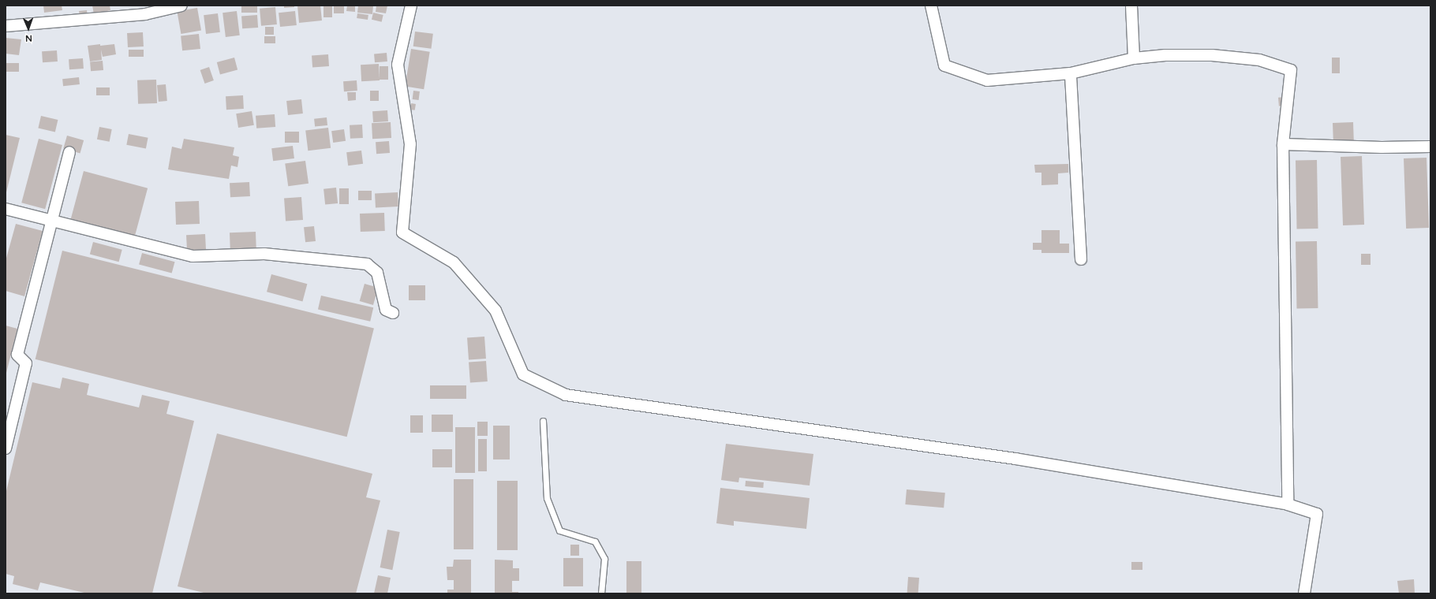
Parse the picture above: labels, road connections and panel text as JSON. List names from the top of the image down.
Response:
{
  "north": "bottom"
}
